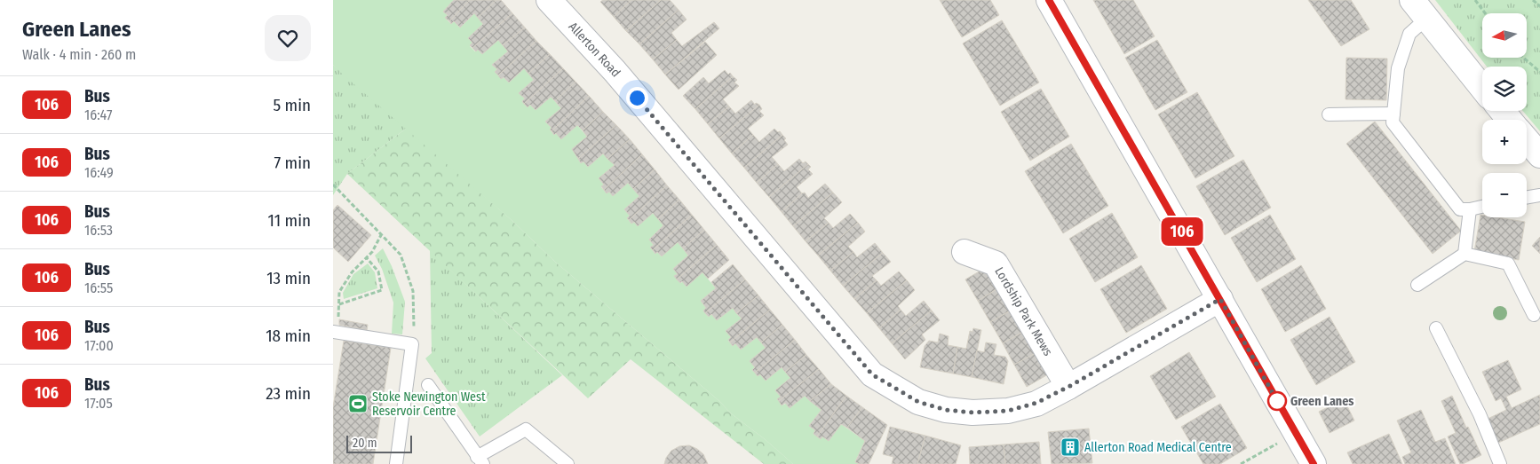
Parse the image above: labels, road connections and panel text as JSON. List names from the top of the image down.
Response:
{
  "streets": {
    "street": ["Allerton Road", "Lordship Park Mews"]
  },
  "crossings": [
    ["Allerton Road", "Lordship Park Mews"]
  ],
  "places": {
    "other": ["Green Lanes"],
    "sports": ["Stoke Newington West Reservoir Centre"],
    "building": ["Allerton Road Medical Centre"]
  },
  "lines": ["bus line 106"],
  "scale_bar": "20 m",
  "north": "left",
  "page": {
    "heading": ["Green Lanes", "Walk · 4 min · 260 m"],
    "on_map": "106",
    "map_buttons": ["+", "−"],
    "list": [
      {
        "mark": "106",
        "name": "Bus",
        "note": "16:47",
        "value": "5 min"
      },
      {
        "mark": "106",
        "name": "Bus",
        "note": "16:49",
        "value": "7 min"
      },
      {
        "mark": "106",
        "name": "Bus",
        "note": "16:53",
        "value": "11 min"
      },
      {
        "mark": "106",
        "name": "Bus",
        "note": "16:55",
        "value": "13 min"
      },
      {
        "mark": "106",
        "name": "Bus",
        "note": "17:00",
        "value": "18 min"
      },
      {
        "mark": "106",
        "name": "Bus",
        "note": "17:05",
        "value": "23 min"
      }
    ],
    "scale": "20 m"
  }
}
